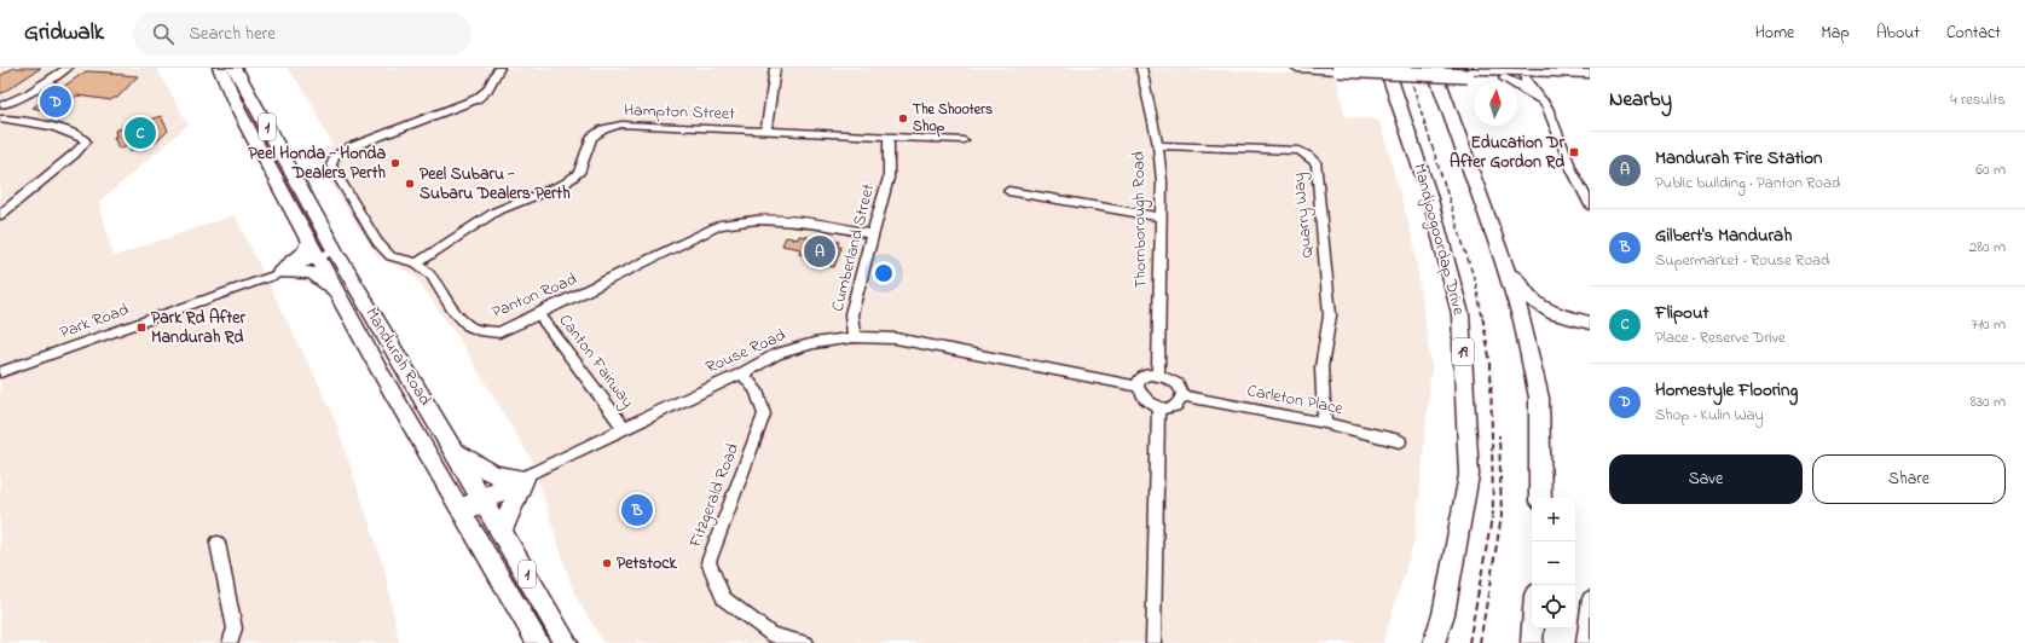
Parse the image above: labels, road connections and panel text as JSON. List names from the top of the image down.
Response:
{
  "streets": {
    "highway": [
      "1",
      "Mandjoogoordap Drive",
      "19",
      "Mandurah Road"
    ],
    "street": [
      "Hampton Street",
      "Quarry Way",
      "Thornborough Road",
      "Cumberland Street",
      "Panton Road",
      "Park Road",
      "Rouse Road",
      "Canton Fairway",
      "Carleton Place",
      "Fitzgerald Road"
    ]
  },
  "crossings": [
    ["Hampton Street", "Cumberland Street"],
    ["Hampton Street", "Panton Road"],
    ["Quarry Way", "Thornborough Road"],
    ["Quarry Way", "Carleton Place"],
    ["Thornborough Road", "Rouse Road"],
    ["Thornborough Road", "Carleton Place"],
    ["Cumberland Street", "Panton Road"],
    ["Cumberland Street", "Rouse Road"],
    ["Panton Road", "Canton Fairway"],
    ["Park Road", "Mandurah Road"],
    ["Rouse Road", "Mandurah Road"],
    ["Rouse Road", "Canton Fairway"],
    ["Rouse Road", "Carleton Place"],
    ["Rouse Road", "Fitzgerald Road"]
  ],
  "places": {
    "other": [
      "The Shooters Shop",
      "Peel Honda - Honda Dealers Perth",
      "Peel Subaru - Subaru Dealers Perth",
      "Petstock"
    ],
    "transit": ["Education Dr After Gordon Rd", "Park Rd After Mandurah Rd"]
  },
  "north": "top",
  "page": {
    "header": "Gridwalk",
    "search": "Search here",
    "nav": [
      "Home",
      "Map",
      "About",
      "Contact"
    ],
    "heading": ["Nearby", "4 results"],
    "pins": [
      "D",
      "C",
      "A",
      "B"
    ],
    "list": [
      {
        "mark": "A",
        "name": "Mandurah Fire Station",
        "note": "Public building · Panton Road",
        "value": "60 m"
      },
      {
        "mark": "B",
        "name": "Gilbert's Mandurah",
        "note": "Supermarket · Rouse Road",
        "value": "280 m"
      },
      {
        "mark": "C",
        "name": "Flipout",
        "note": "Place · Reserve Drive",
        "value": "710 m"
      },
      {
        "mark": "D",
        "name": "Homestyle Flooring",
        "note": "Shop · Kulin Way",
        "value": "830 m"
      }
    ],
    "buttons": ["Save", "Share"],
    "map_buttons": ["+", "−"]
  }
}
